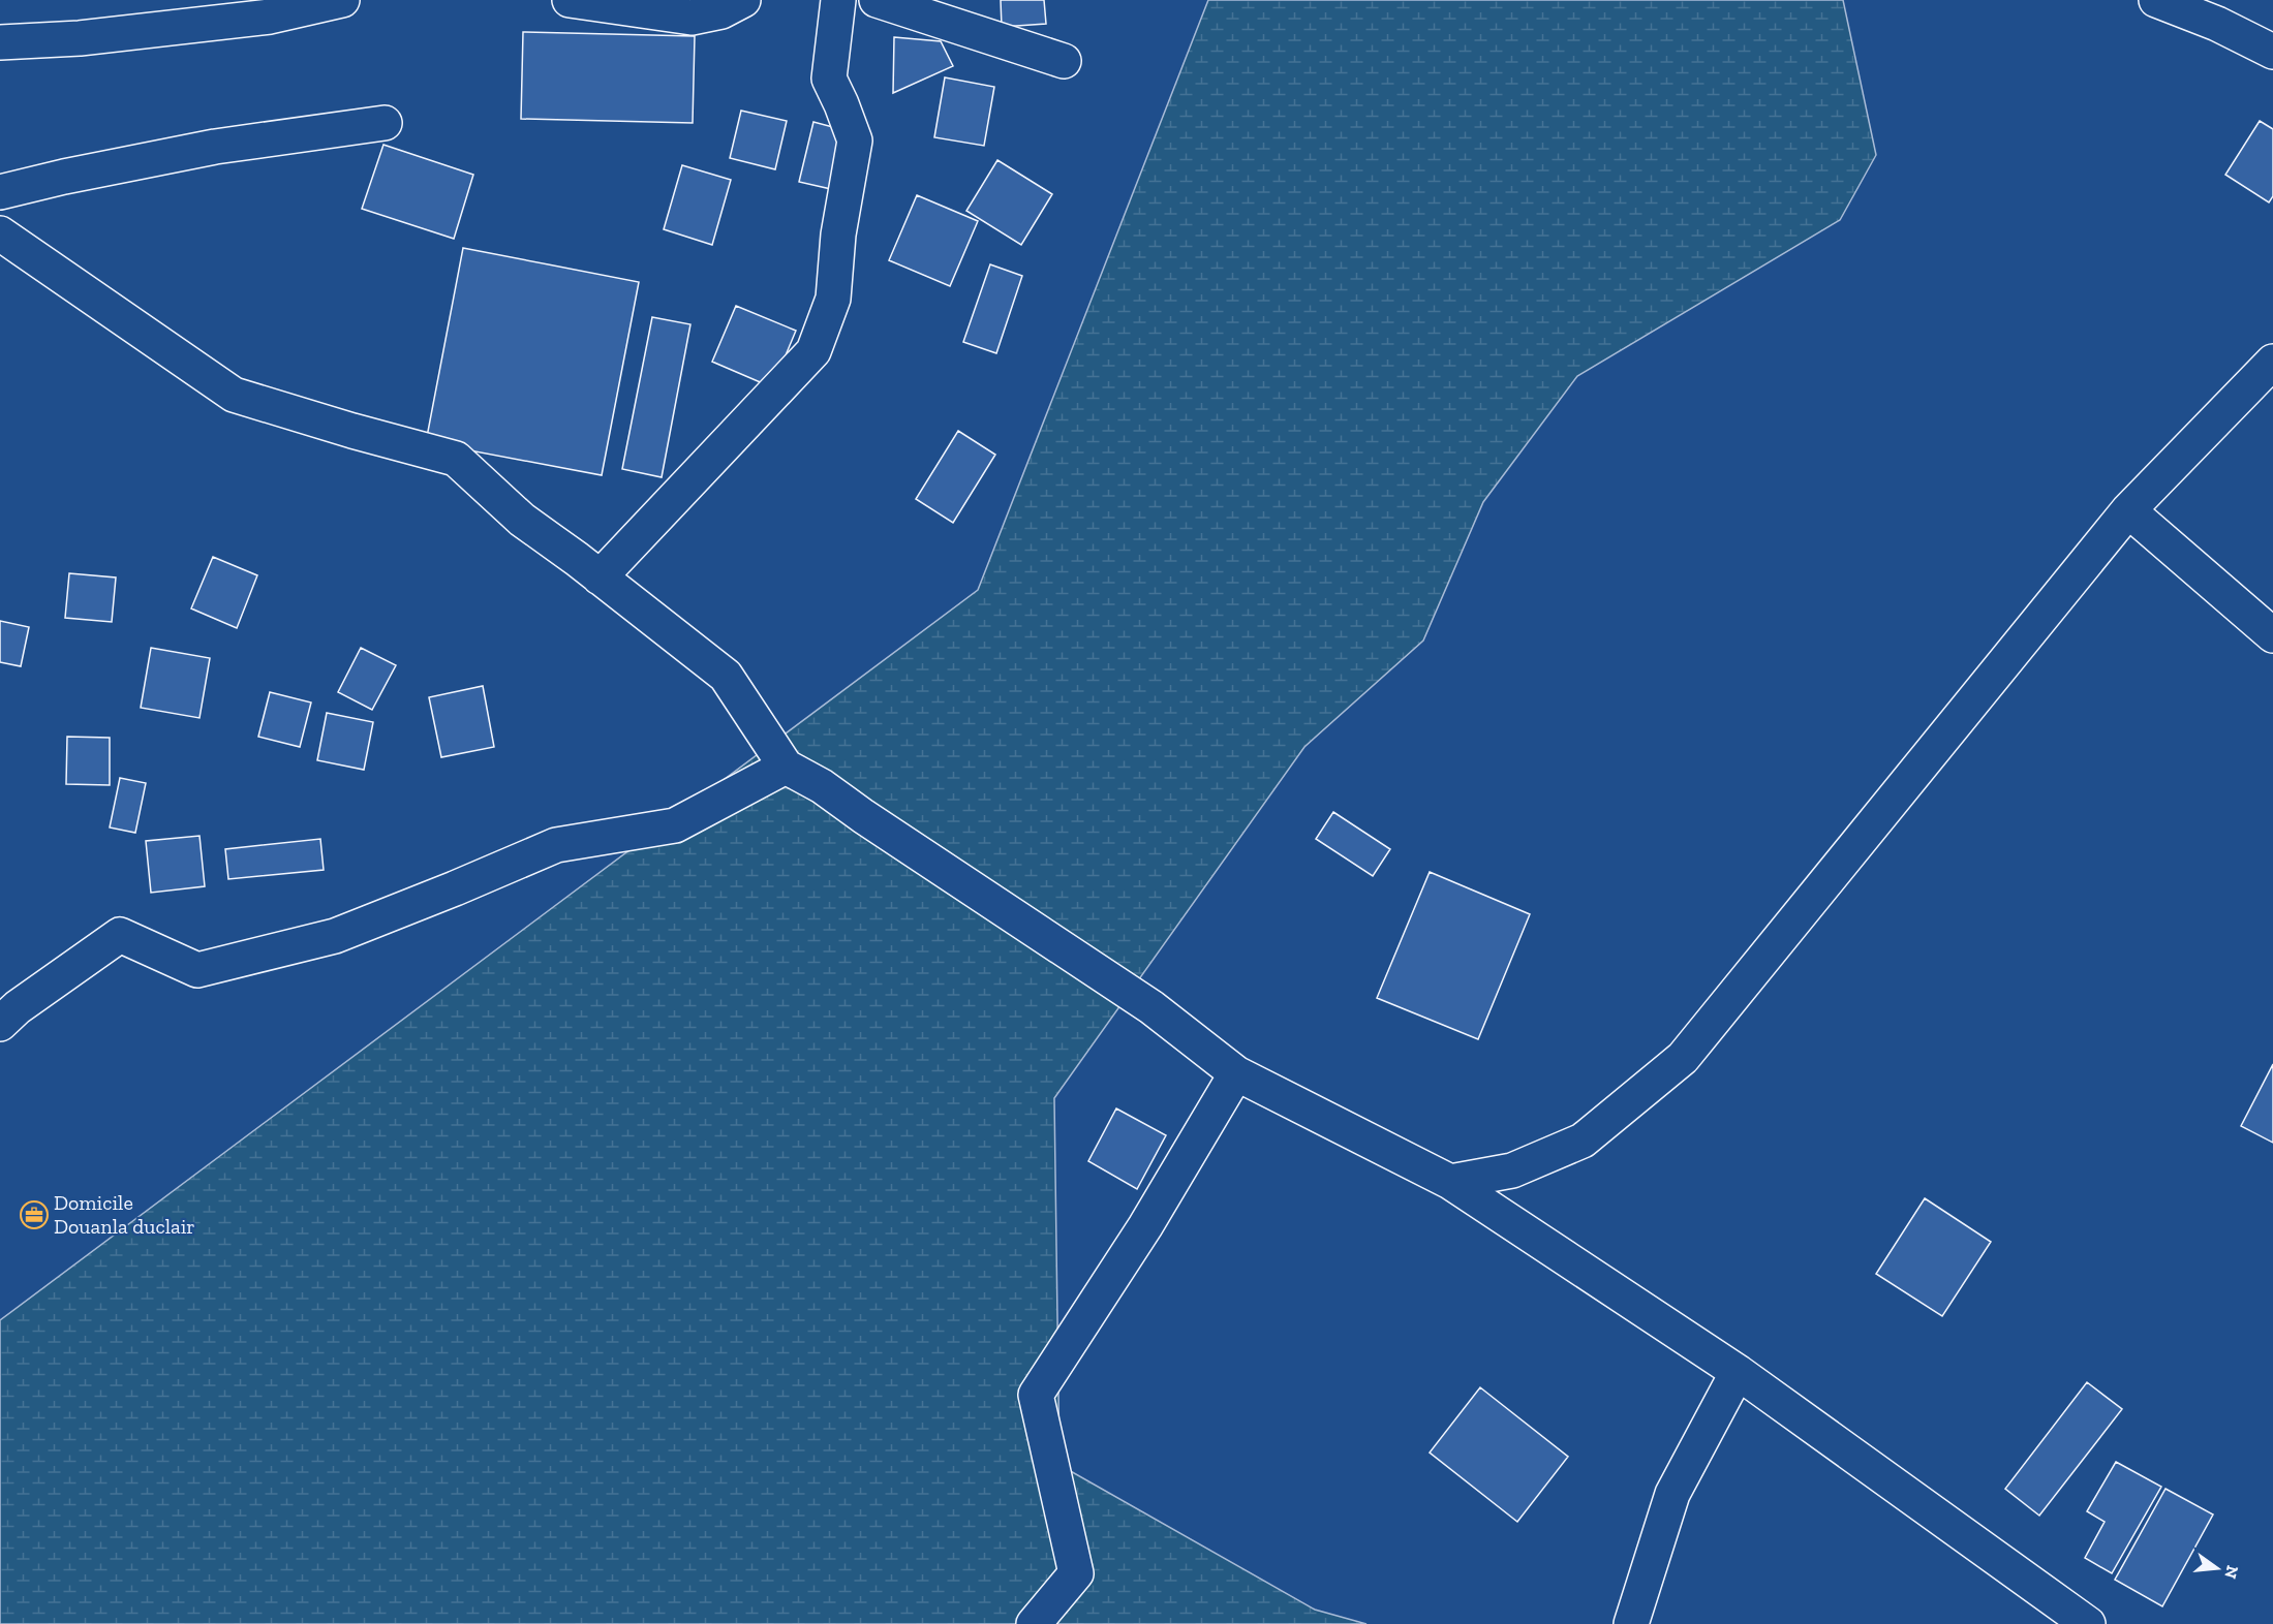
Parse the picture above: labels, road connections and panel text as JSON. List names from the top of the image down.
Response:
{
  "places": {
    "office": ["Domicile Douanla duclair"]
  },
  "north": "right"
}
